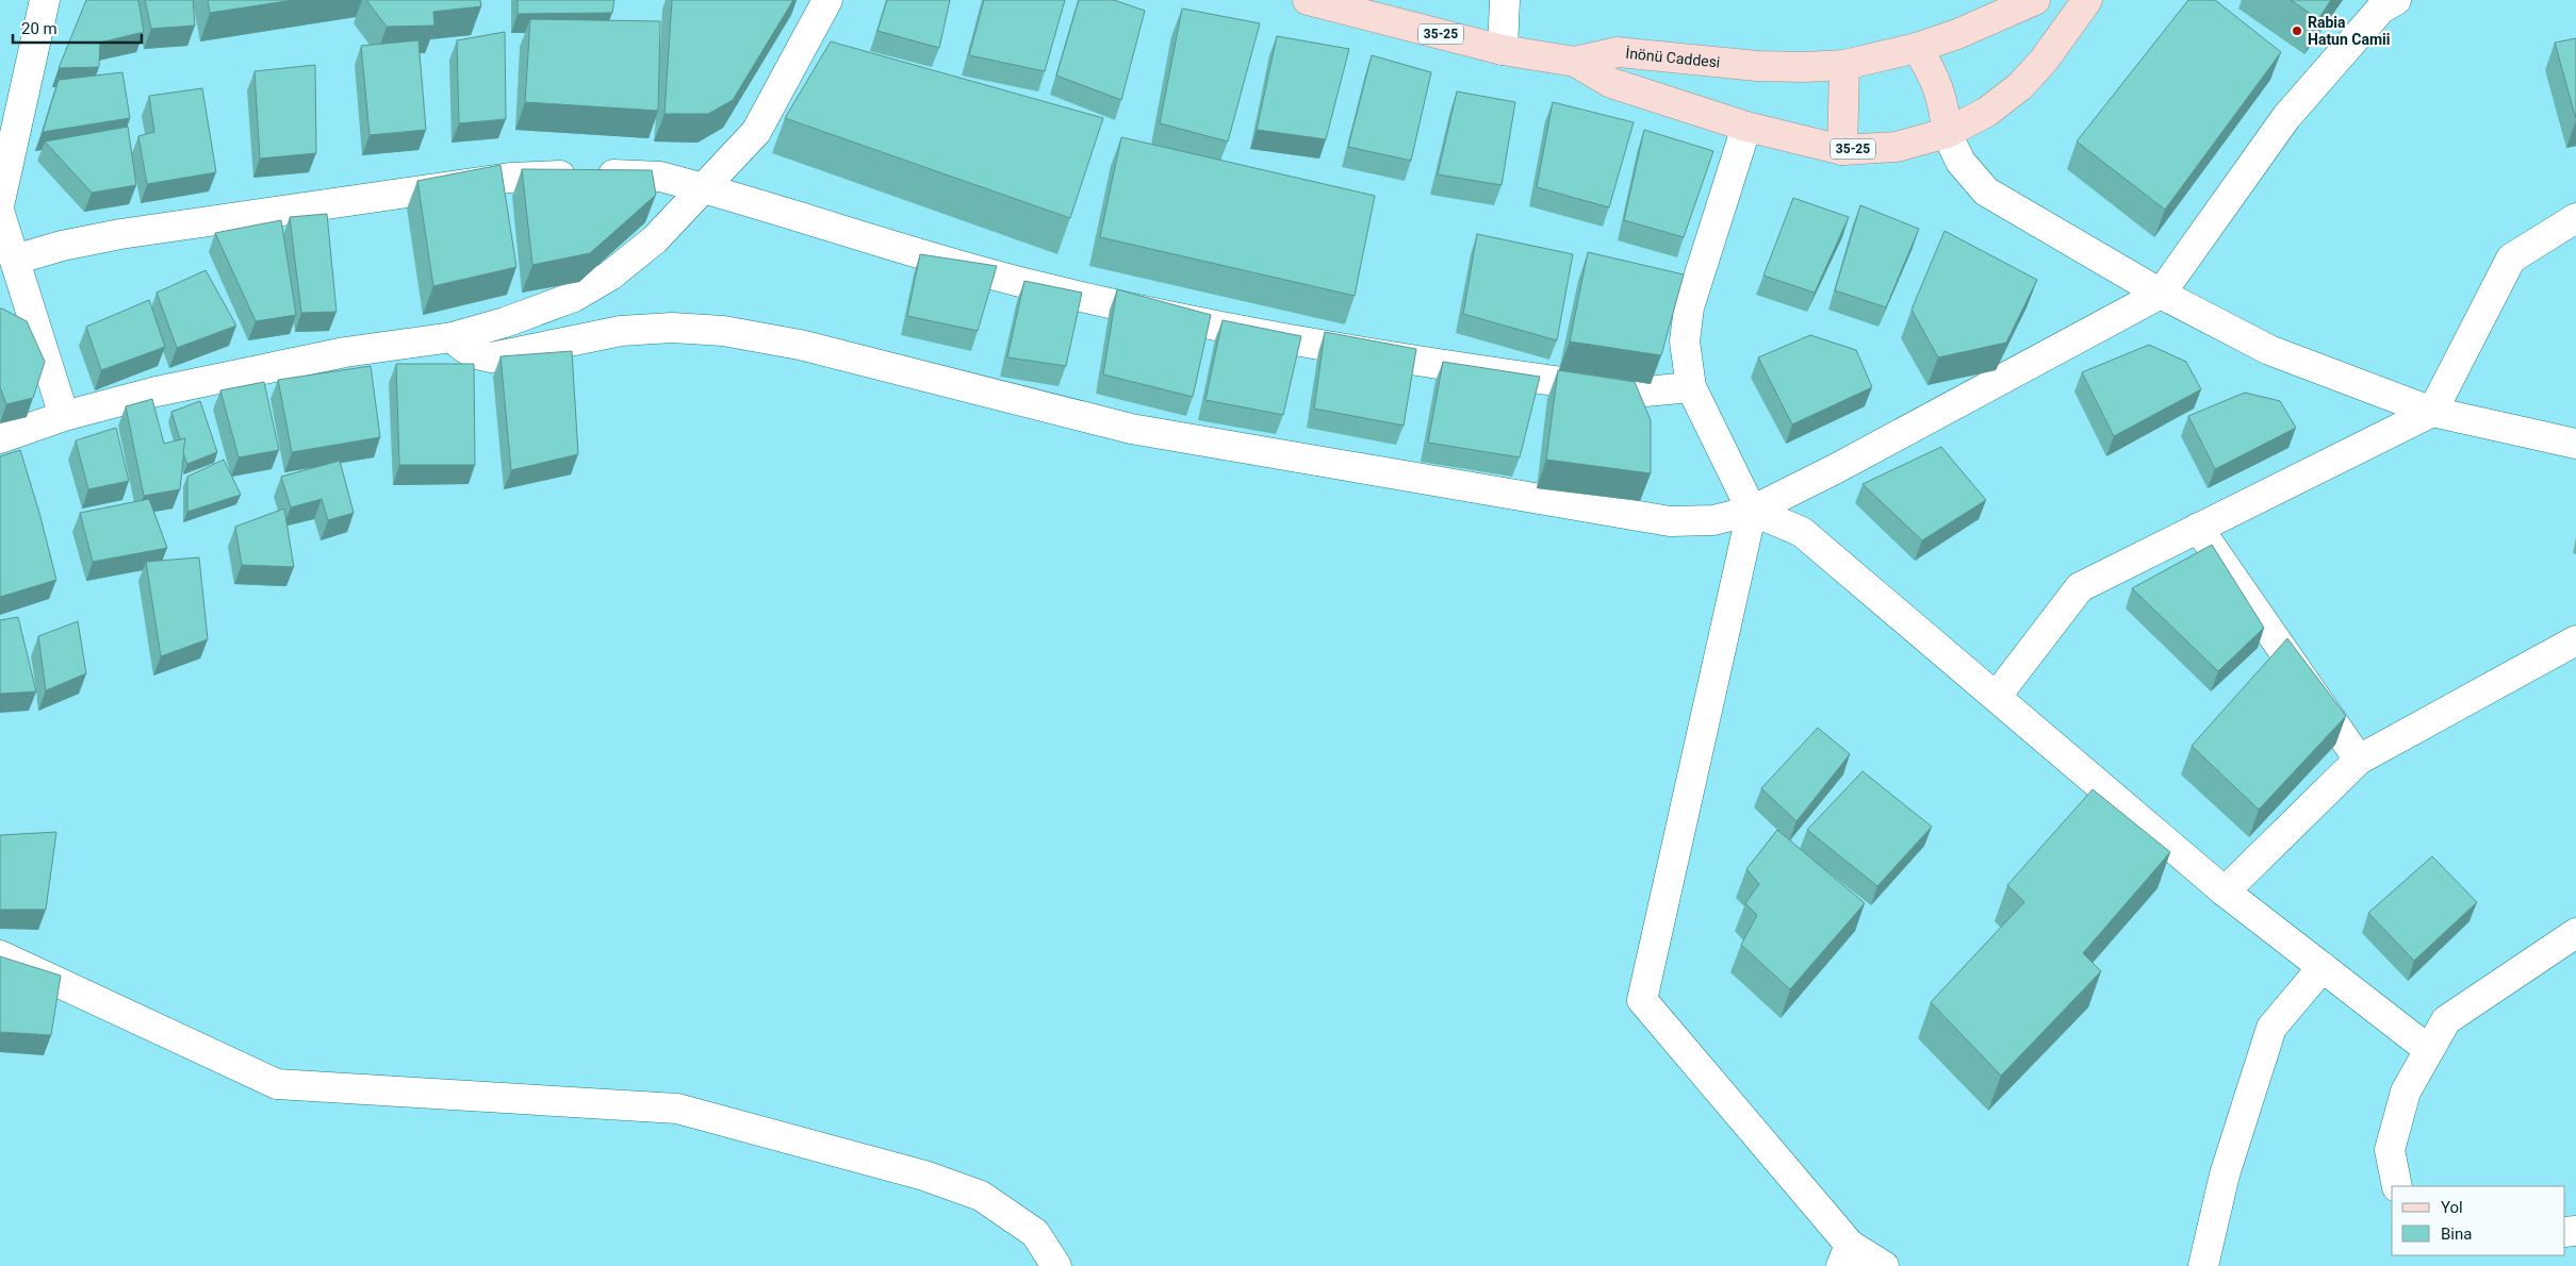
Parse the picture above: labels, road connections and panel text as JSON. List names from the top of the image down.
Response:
{
  "streets": {
    "main road": ["35-25", "İnönü Caddesi"]
  },
  "crossings": [
    ["35-25", "İnönü Caddesi"]
  ],
  "places": ["Rabia Hatun Camii"],
  "legend": ["Yol", "Bina"],
  "scale_bar": "20 m"
}
